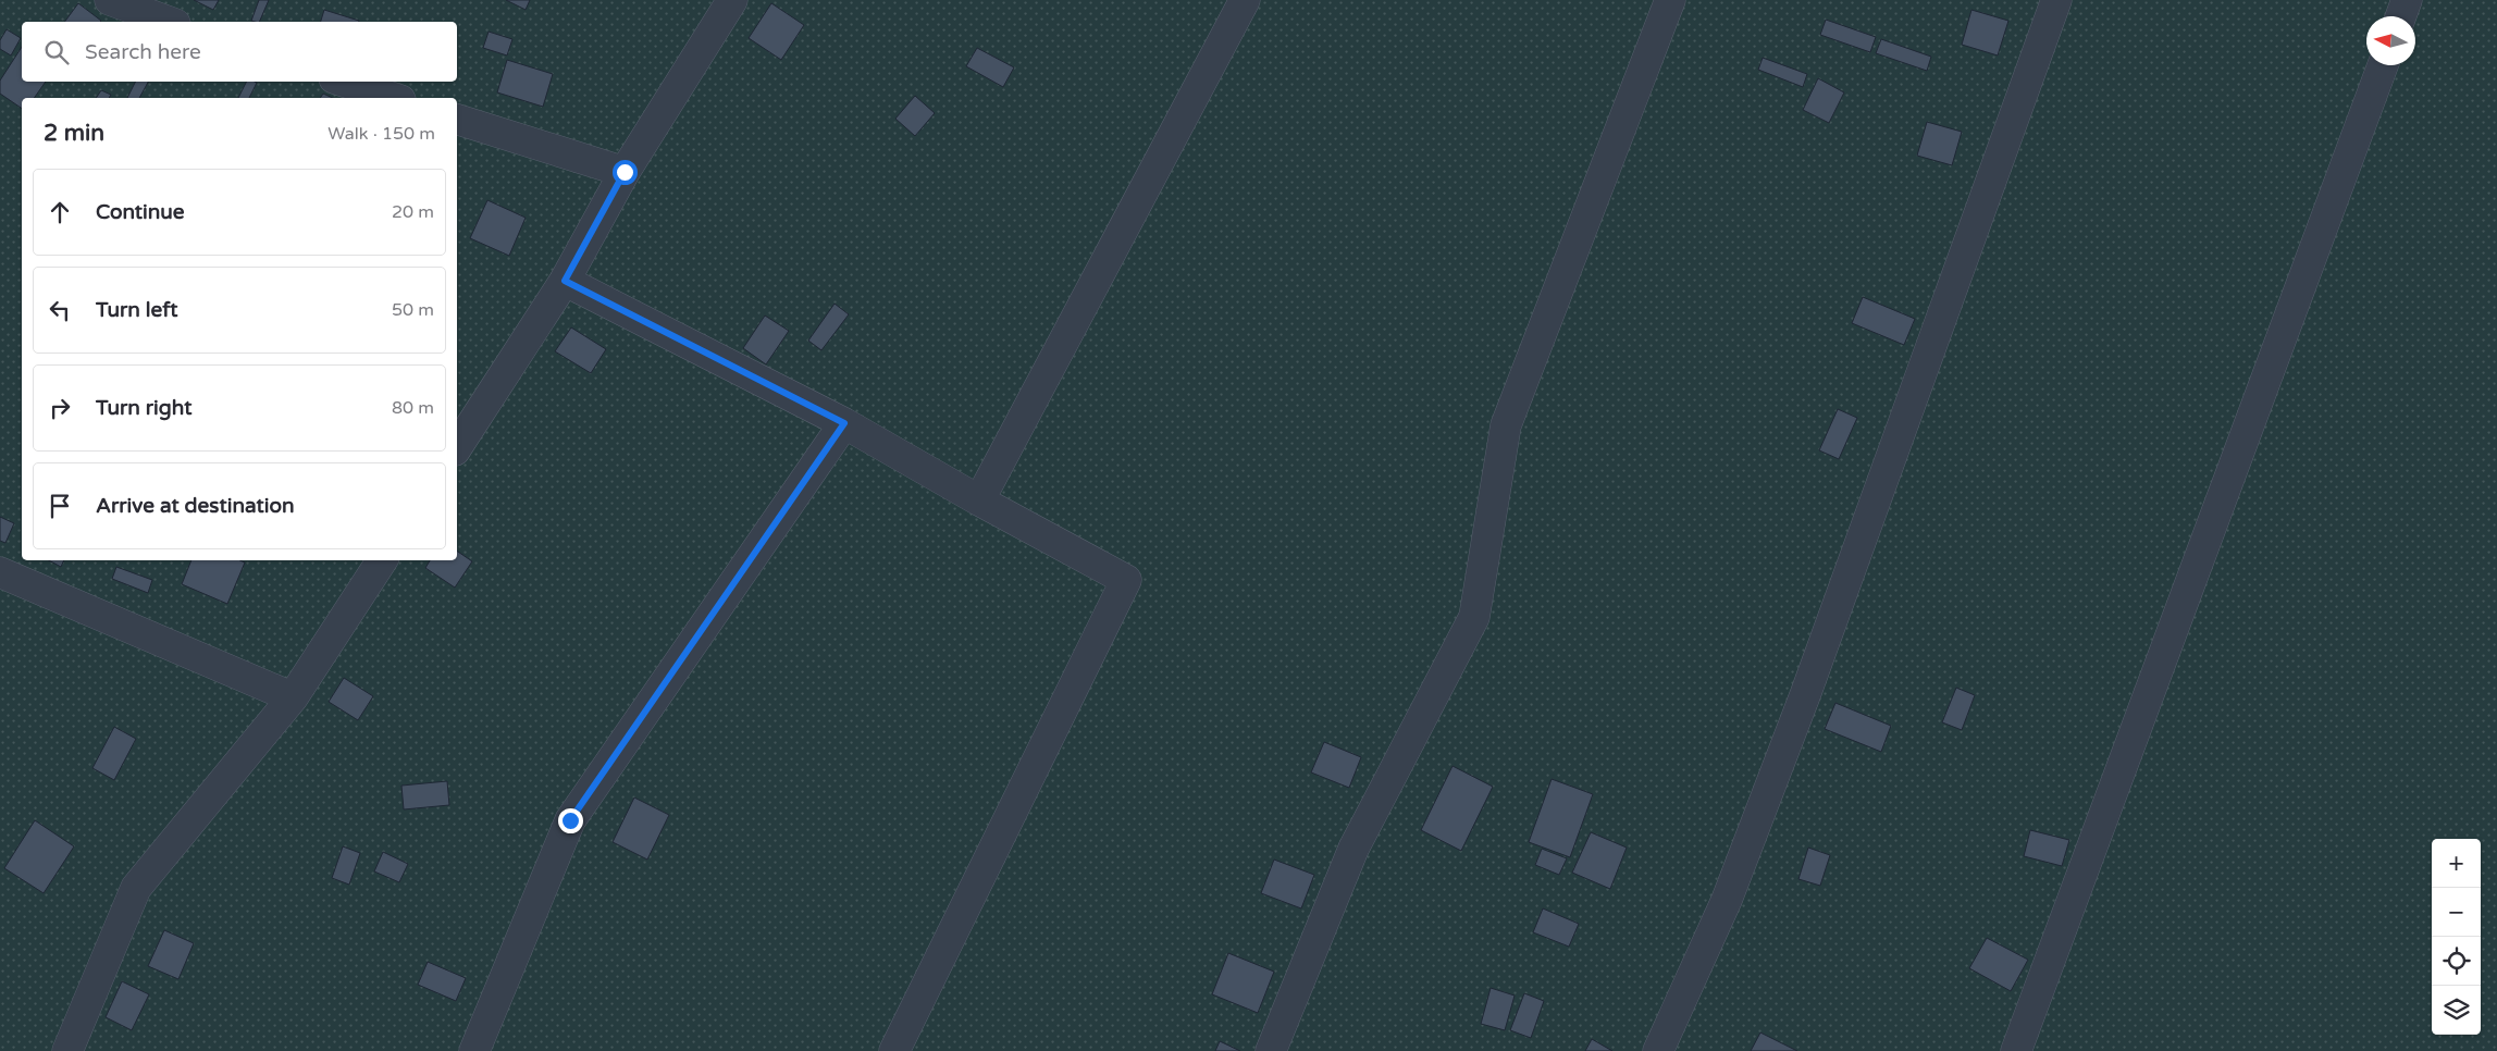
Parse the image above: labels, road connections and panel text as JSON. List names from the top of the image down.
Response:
{
  "north": "left",
  "page": {
    "search": "Search here",
    "heading": ["2 min", "Walk · 150 m"],
    "list": [
      ["Continue", "20 m"],
      ["Turn left", "50 m"],
      ["Turn right", "80 m"],
      "Arrive at destination"
    ],
    "map_buttons": ["+", "−"]
  }
}
